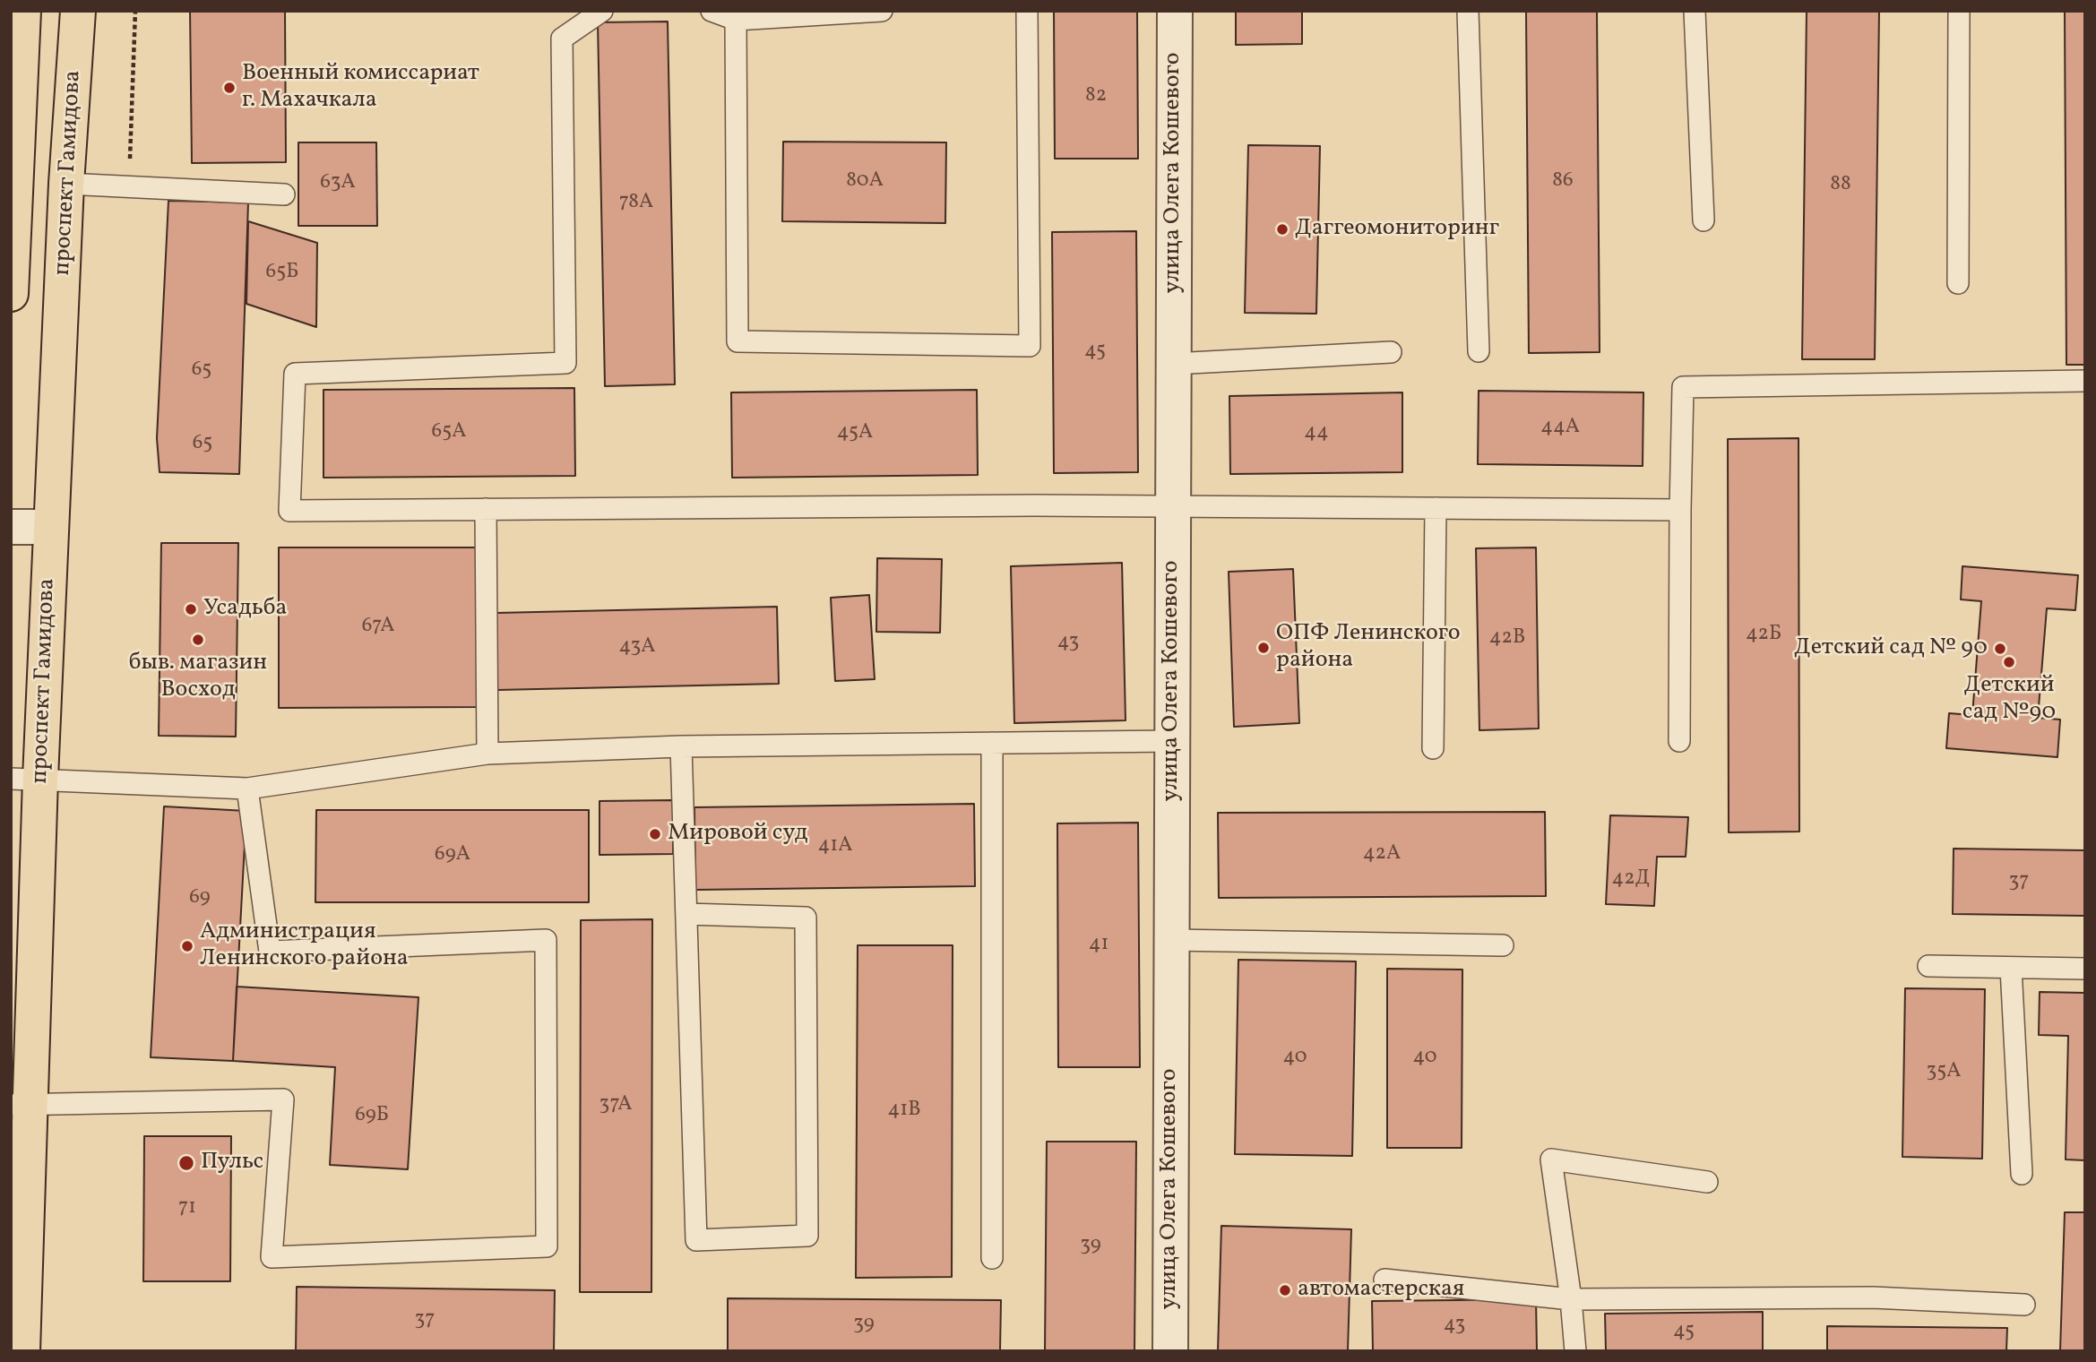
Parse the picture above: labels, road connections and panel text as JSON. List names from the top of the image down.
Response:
{
  "streets": {
    "main road": ["проспект Гамидова"],
    "street": ["улица Олега Кошевого"]
  },
  "places": [
    "Военный комиссариат г. Махачкала",
    "Даггеомониторинг",
    "Усадьба",
    "быв. магазин Восход",
    "ОПФ Ленинского района",
    "Детский сад № 90",
    "Детский сад №90",
    "Мировой суд",
    "Администрация Ленинского района",
    "Пульс",
    "автомастерская"
  ],
  "house_numbers": [
    "82",
    "80А",
    "86",
    "63А",
    "88",
    "78А",
    "65Б",
    "45",
    "65",
    "44А",
    "65А",
    "45А",
    "44",
    "65",
    "67А",
    "42Б",
    "42В",
    "43",
    "43А",
    "41А",
    "42А",
    "69А",
    "42Д",
    "37",
    "69",
    "41",
    "40",
    "40",
    "35А",
    "37А",
    "41В",
    "69Б",
    "71",
    "39",
    "37",
    "39",
    "43",
    "45"
  ]
}
